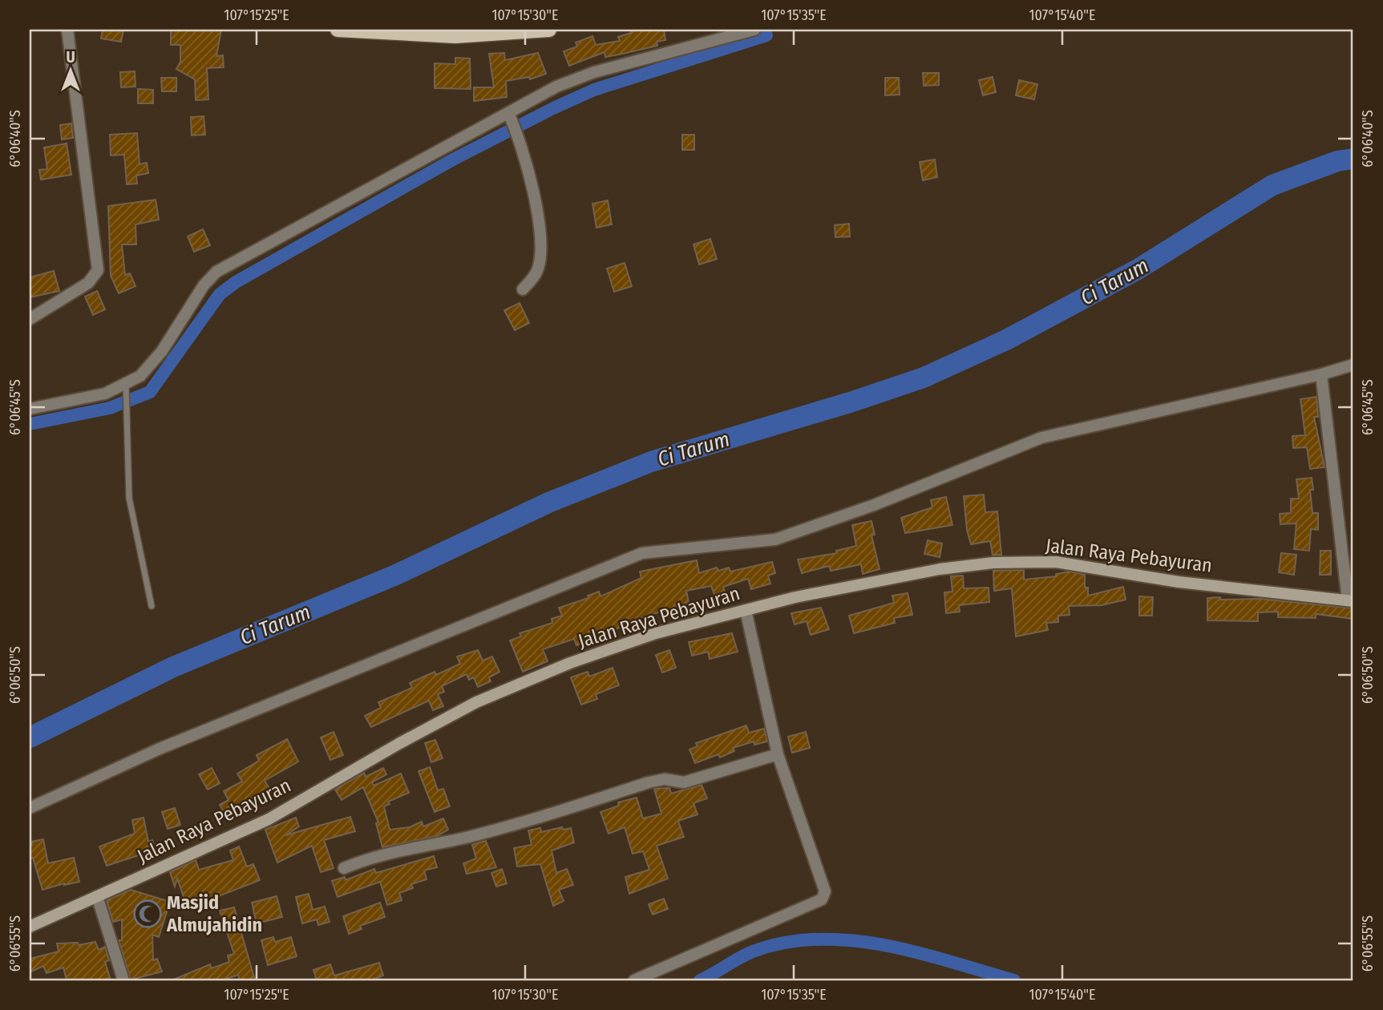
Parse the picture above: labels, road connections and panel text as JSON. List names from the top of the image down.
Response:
{
  "streets": {
    "main road": ["Jalan Raya Pebayuran"]
  },
  "water": ["Ci Tarum"],
  "places": {
    "mosque": ["Masjid Almujahidin"]
  },
  "north": "top",
  "coordinates": [
    "107°15'25\"E",
    "107°15'30\"E",
    "107°15'35\"E",
    "107°15'40\"E",
    "6°06'40\"S",
    "6°06'45\"S",
    "6°06'50\"S",
    "6°06'55\"S"
  ]
}
